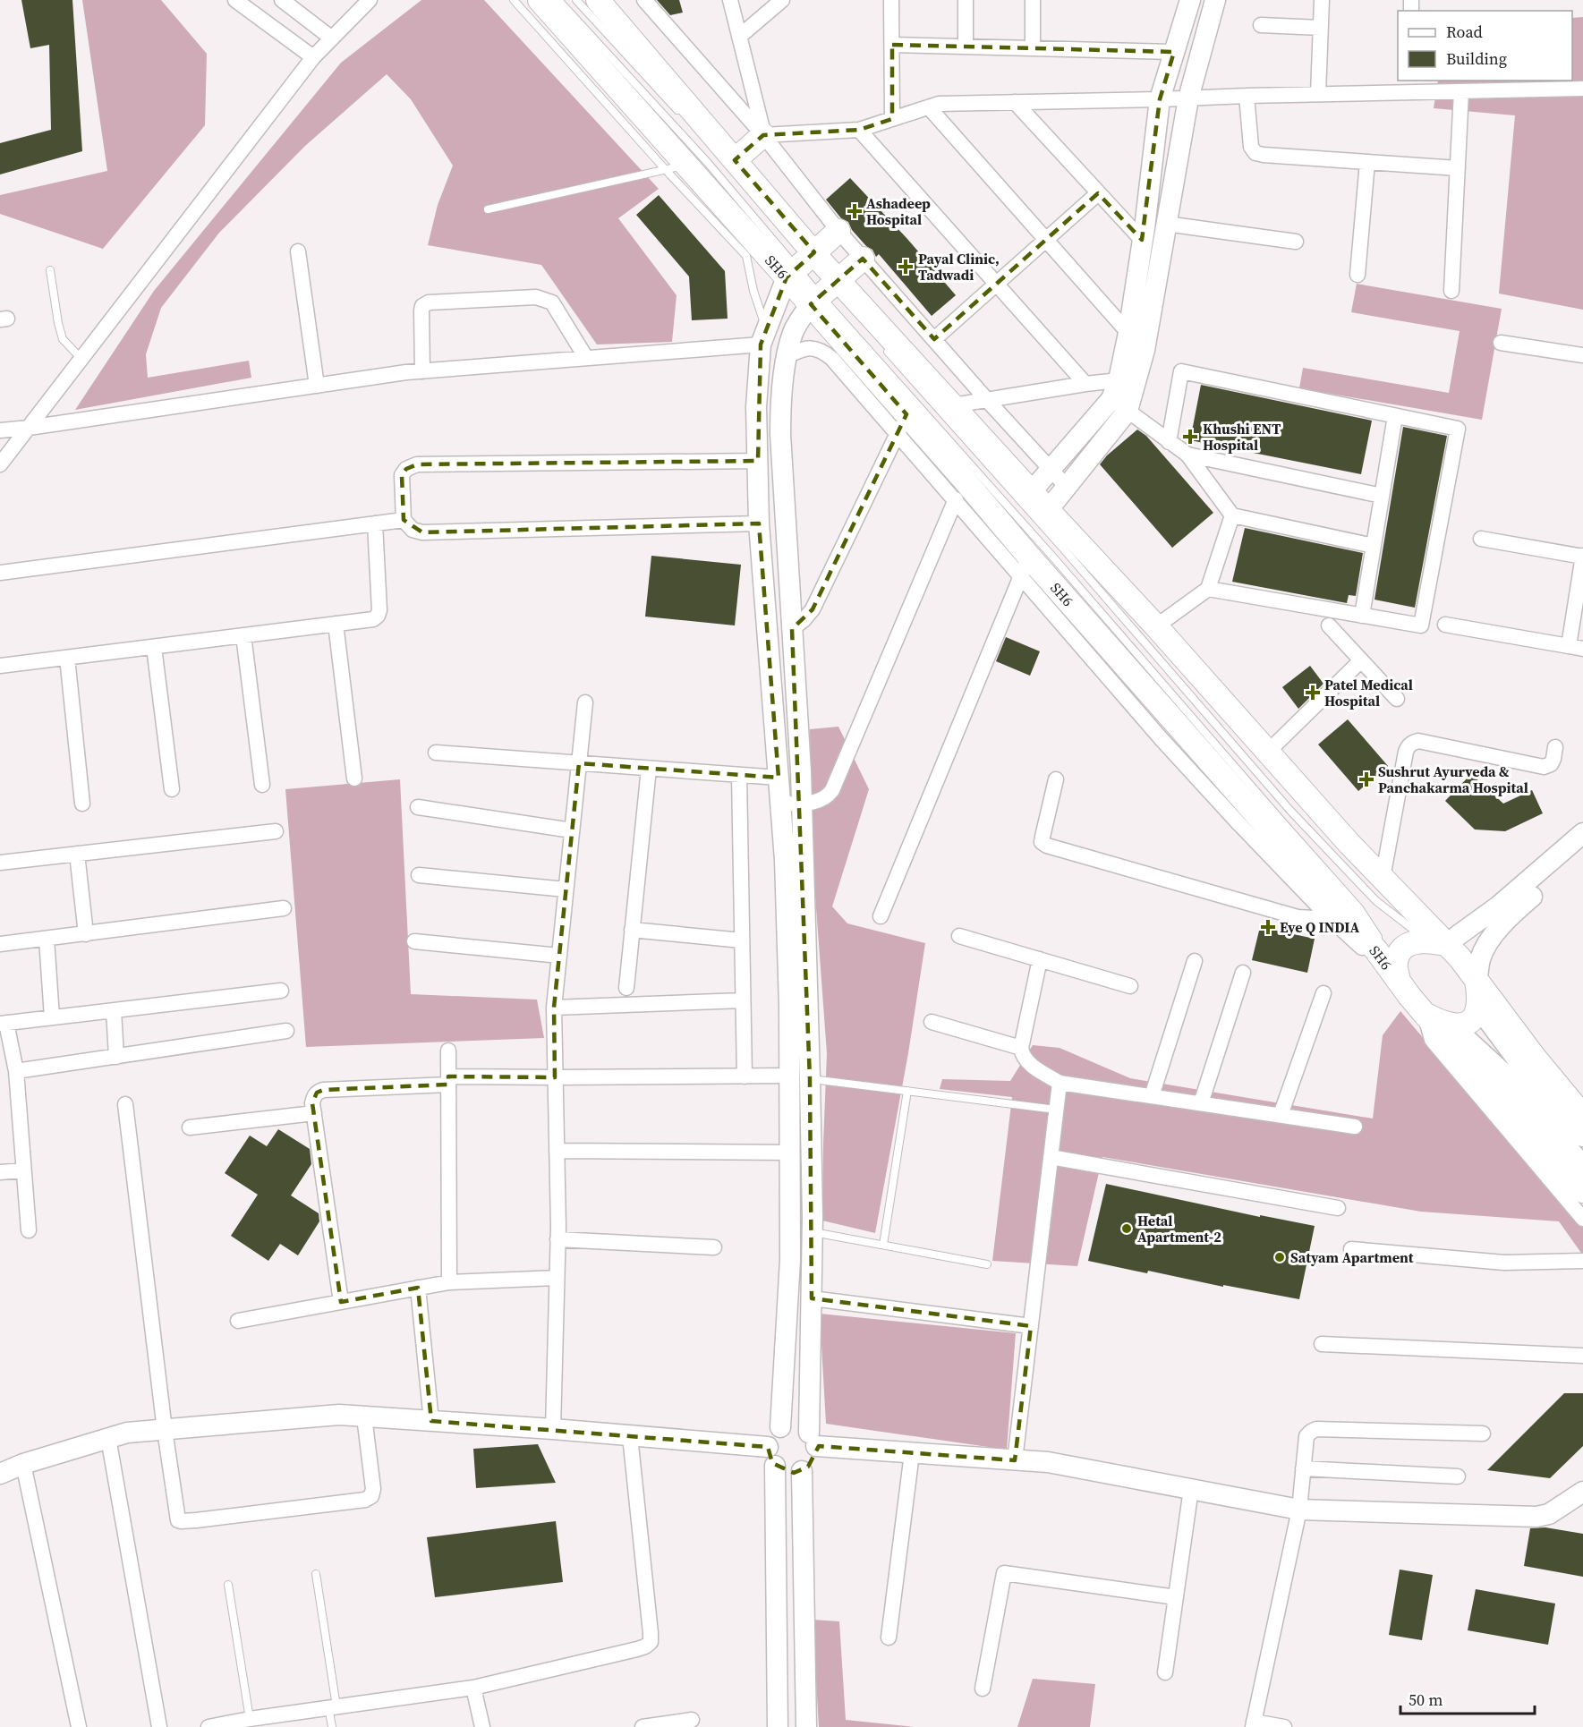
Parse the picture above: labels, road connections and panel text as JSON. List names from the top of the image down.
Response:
{
  "streets": {
    "main road": ["SH6"]
  },
  "places": {
    "health": [
      "Ashadeep Hospital",
      "Payal Clinic, Tadwadi",
      "Khushi ENT Hospital",
      "Patel Medical Hospital",
      "Sushrut Ayurveda & Panchakarma Hospital",
      "Eye Q INDIA"
    ],
    "other": ["Hetal Apartment-2", "Satyam Apartment"]
  },
  "legend": ["Road", "Building"],
  "scale_bar": "50 m"
}
